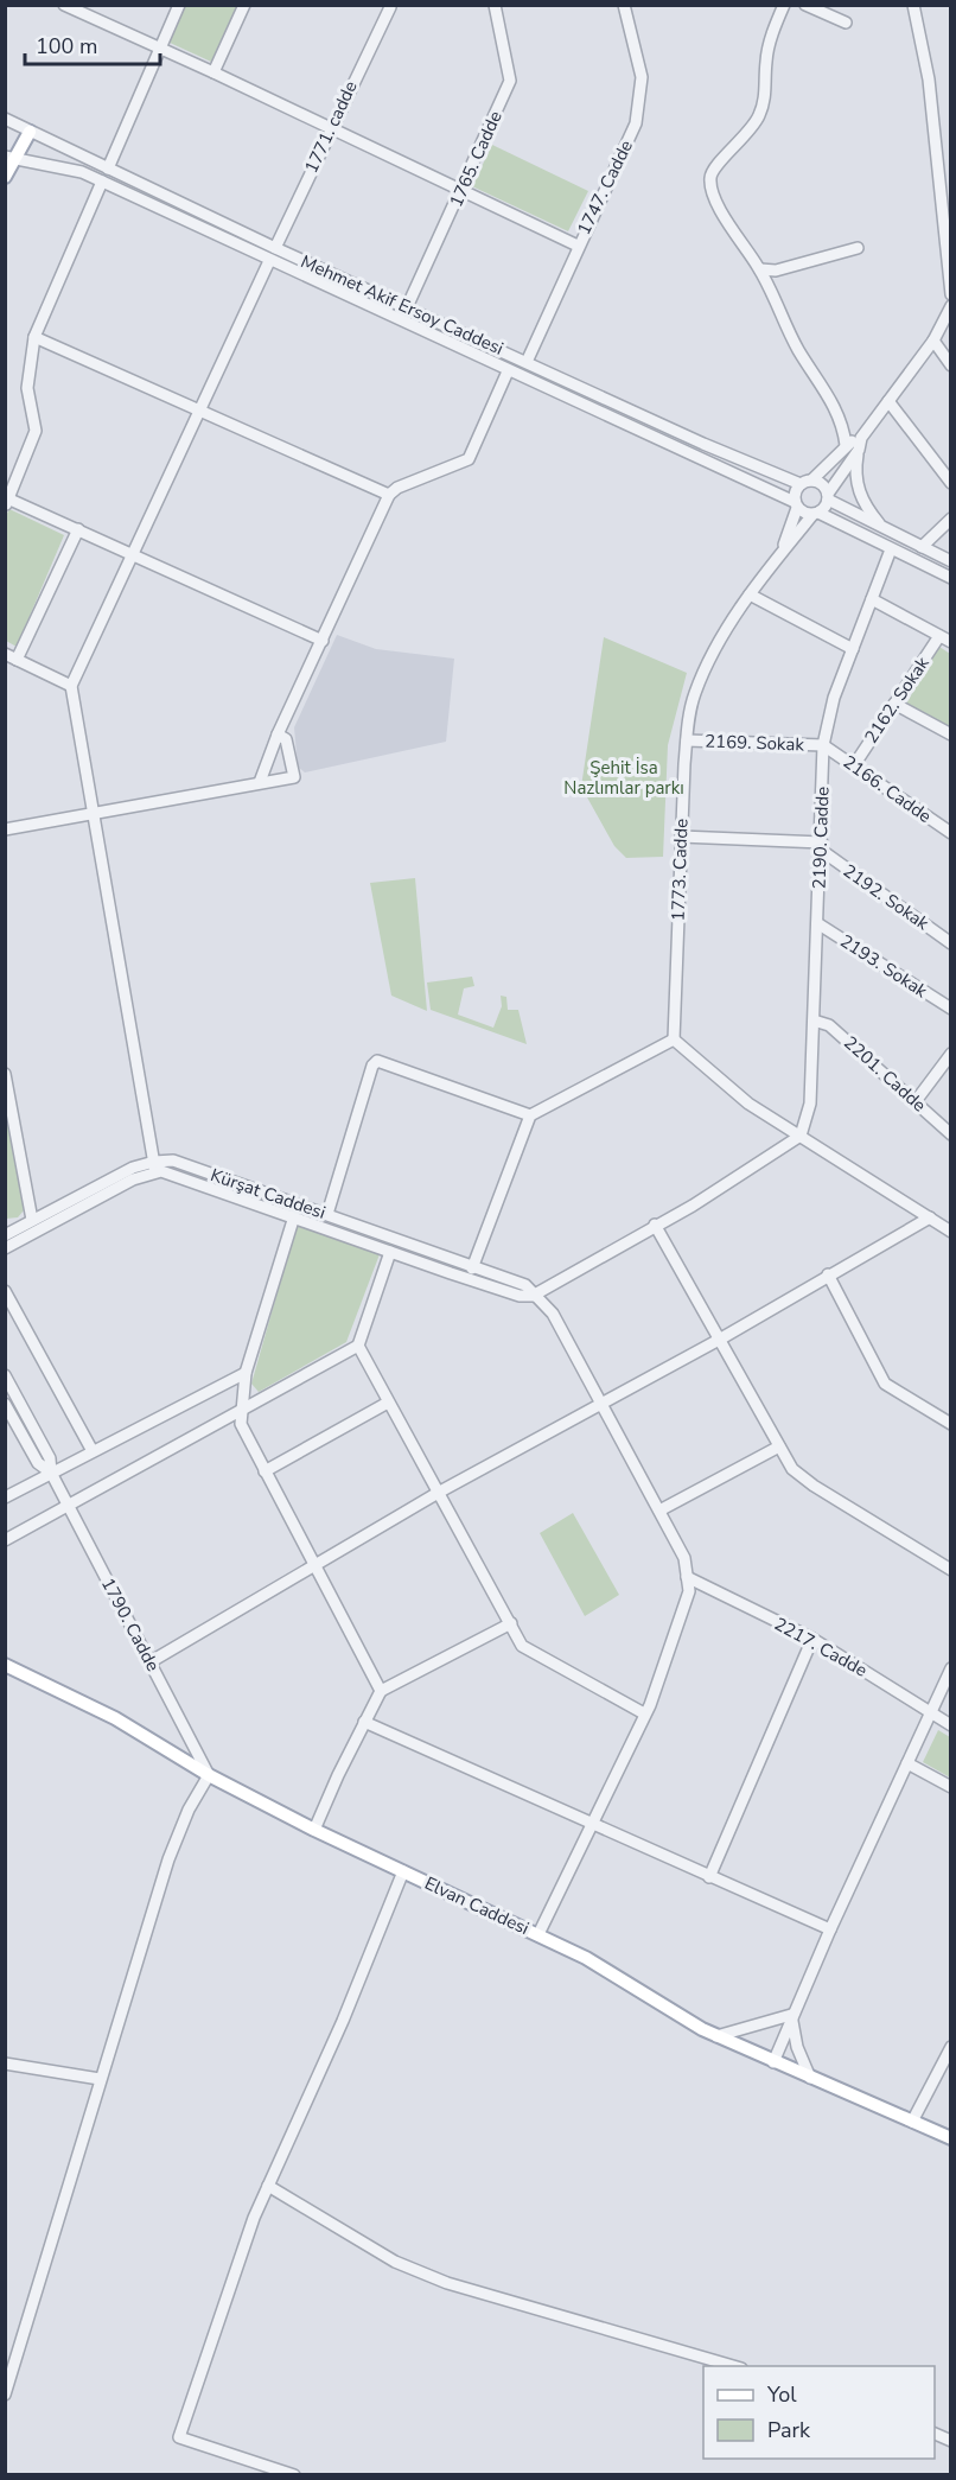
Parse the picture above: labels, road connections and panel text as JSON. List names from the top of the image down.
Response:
{
  "streets": {
    "main road": ["Elvan Caddesi"],
    "street": [
      "1771. cadde",
      "1765. Cadde",
      "1747. Cadde",
      "Mehmet Akif Ersoy Caddesi",
      "2162. Sokak",
      "2169. Sokak",
      "2166. Cadde",
      "2190. Cadde",
      "1773. Cadde",
      "2192. Sokak",
      "2193. Sokak",
      "2201. Cadde",
      "Kürşat Caddesi",
      "1790. Cadde",
      "2217. Cadde"
    ]
  },
  "crossings": [
    ["1771. cadde", "Mehmet Akif Ersoy Caddesi"],
    ["1765. Cadde", "Mehmet Akif Ersoy Caddesi"],
    ["1747. Cadde", "Mehmet Akif Ersoy Caddesi"],
    ["Mehmet Akif Ersoy Caddesi", "1773. Cadde"],
    ["2162. Sokak", "2166. Cadde"],
    ["2169. Sokak", "2166. Cadde"],
    ["2169. Sokak", "2190. Cadde"],
    ["2169. Sokak", "1773. Cadde"],
    ["2166. Cadde", "2190. Cadde"],
    ["2190. Cadde", "2192. Sokak"],
    ["2190. Cadde", "2193. Sokak"],
    ["2190. Cadde", "2201. Cadde"],
    ["1790. Cadde", "Elvan Caddesi"]
  ],
  "parks": ["Şehit İsa Nazlımlar parkı"],
  "legend": ["Yol", "Park"],
  "scale_bar": "100 m"
}
